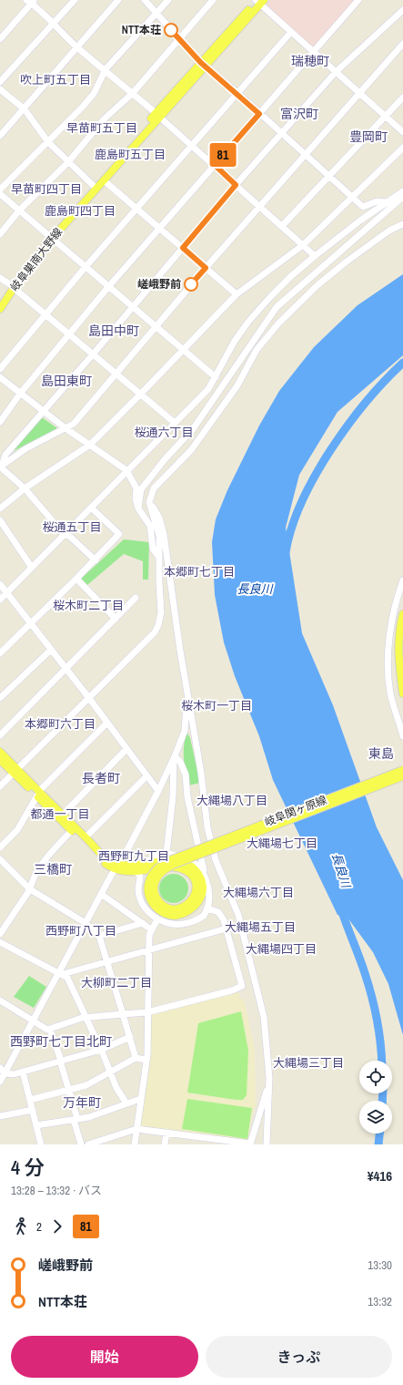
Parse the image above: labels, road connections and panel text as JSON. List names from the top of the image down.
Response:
{
  "streets": {
    "main road": ["岐阜巣南大野線", "岐阜関ヶ原線"]
  },
  "districts": [
    "瑞穂町",
    "吹上町五丁目",
    "富沢町",
    "早苗町五丁目",
    "豊岡町",
    "鹿島町五丁目",
    "早苗町四丁目",
    "鹿島町四丁目",
    "島田中町",
    "島田東町",
    "桜通六丁目",
    "桜通五丁目",
    "本郷町七丁目",
    "桜木町二丁目",
    "桜木町一丁目",
    "本郷町六丁目",
    "東島",
    "長者町",
    "大縄場八丁目",
    "都通一丁目",
    "大縄場七丁目",
    "西野町九丁目",
    "三橋町",
    "大縄場六丁目",
    "大縄場五丁目",
    "西野町八丁目",
    "大縄場四丁目",
    "大柳町二丁目",
    "西野町七丁目北町",
    "大縄場三丁目",
    "万年町"
  ],
  "water": ["長良川"],
  "places": ["NTT本荘", "嵯峨野前"],
  "lines": ["bus line 81"],
  "page": {
    "on_map": "81",
    "heading": ["4 分", "13:28 – 13:32 · バス", "¥416"],
    "legs": ["2", "81"],
    "list": [
      {
        "name": "嵯峨野前",
        "value": "13:30"
      },
      {
        "name": "NTT本荘",
        "value": "13:32"
      }
    ],
    "buttons": ["開始", "きっぷ"]
  }
}
